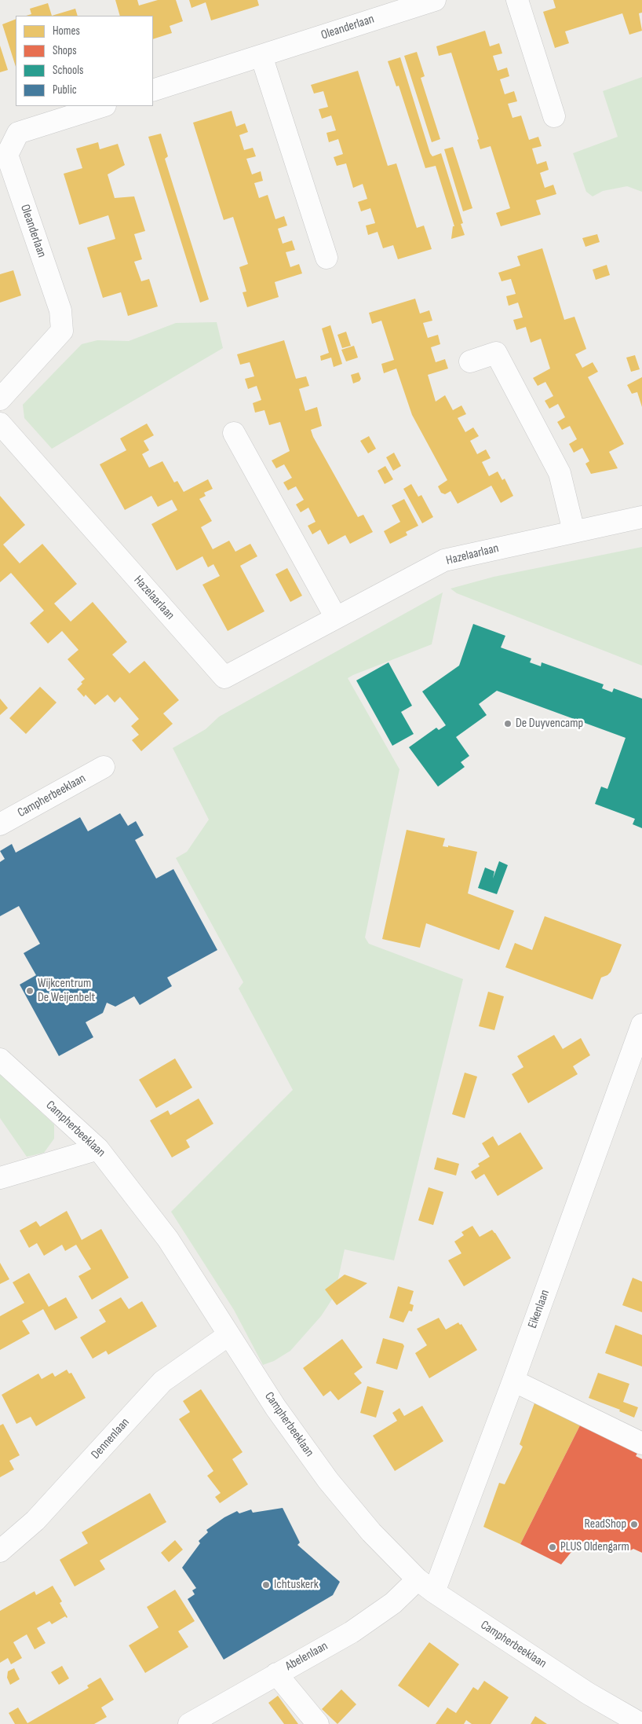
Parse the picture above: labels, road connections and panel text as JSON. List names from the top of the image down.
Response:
{
  "streets": {
    "street": [
      "Oleanderlaan",
      "Hazelaarlaan",
      "Campherbeeklaan",
      "Eikenlaan",
      "Dennenlaan",
      "Abelenlaan"
    ]
  },
  "crossings": [
    ["Campherbeeklaan", "Eikenlaan"],
    ["Campherbeeklaan", "Dennenlaan"],
    ["Campherbeeklaan", "Abelenlaan"]
  ],
  "places": [
    "De Duyvencamp",
    "Wijkcentrum De Weijenbelt",
    "ReadShop",
    "PLUS Oldengarm",
    "Ichtuskerk"
  ],
  "legend": [
    "Homes",
    "Shops",
    "Schools",
    "Public"
  ]
}
